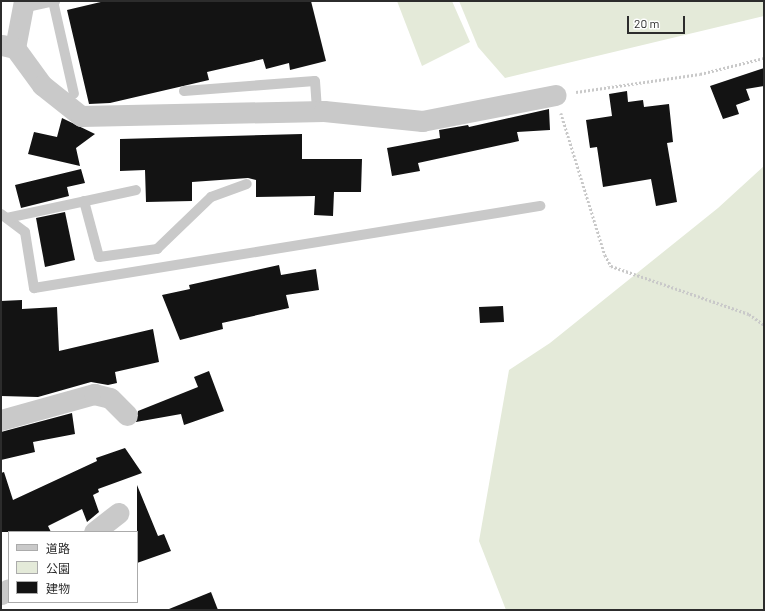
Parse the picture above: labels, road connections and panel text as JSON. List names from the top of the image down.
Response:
{
  "legend": ["道路", "公園", "建物"],
  "scale_bar": "20 m"
}
